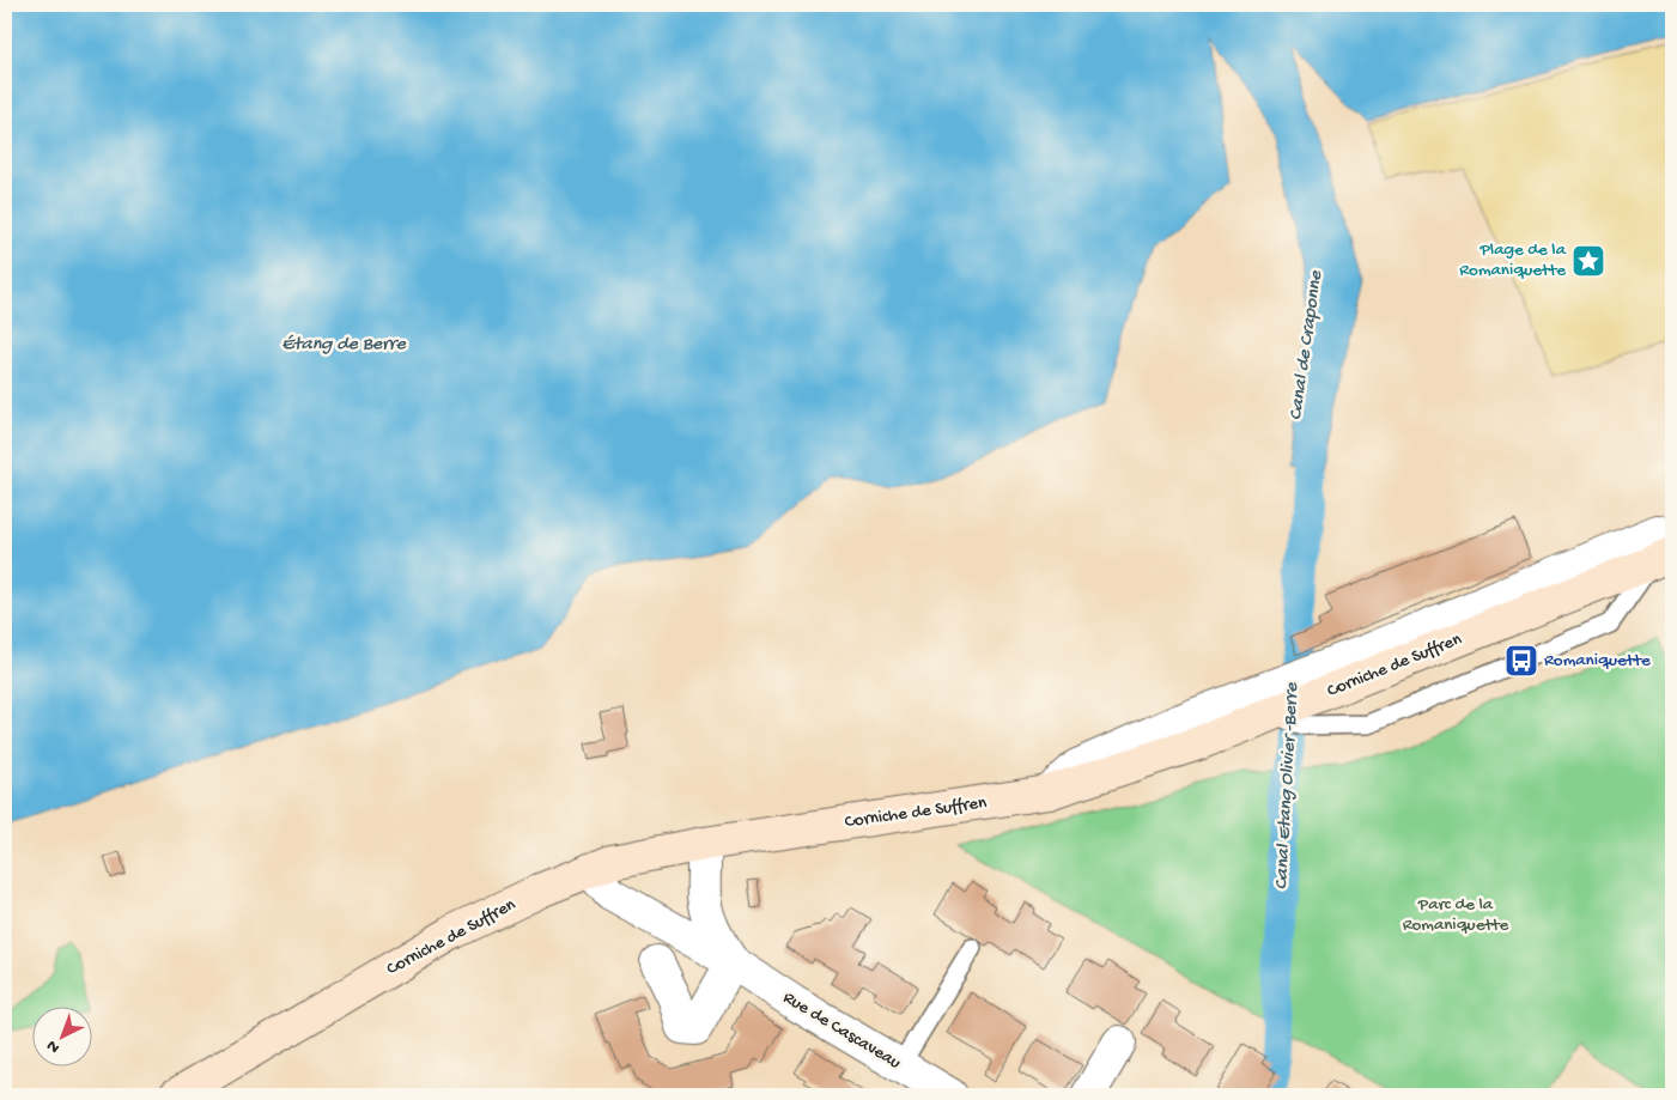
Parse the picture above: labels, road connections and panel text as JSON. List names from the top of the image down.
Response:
{
  "streets": {
    "main road": ["Corniche de Suffren"],
    "street": ["Rue de Cascaveau"]
  },
  "crossings": [
    ["Corniche de Suffren", "Rue de Cascaveau"]
  ],
  "water": ["Étang de Berre", "Canal de Craponne", "Canal Etang Olivier -Berre"],
  "parks": ["Parc de la Romaniquette"],
  "places": {
    "place": ["Plage de la Romaniquette"],
    "bus stop": ["Romaniquette"]
  },
  "north": "bottom left"
}
